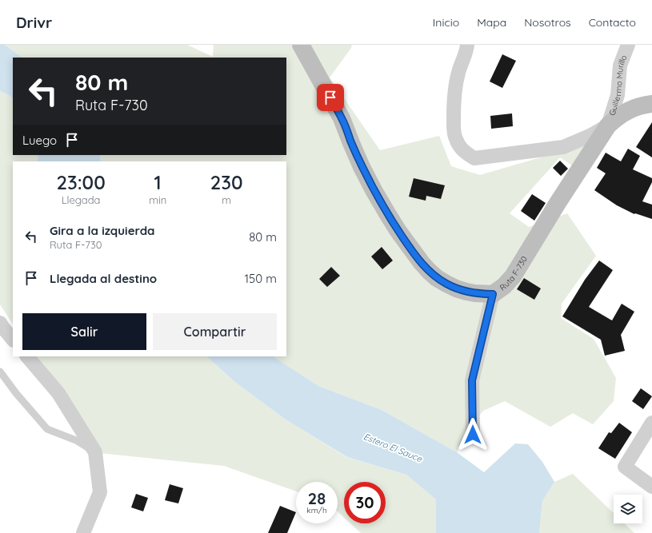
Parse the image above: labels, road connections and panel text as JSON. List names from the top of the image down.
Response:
{
  "streets": {
    "street": ["Guillermo Murillo", "Ruta F-730"]
  },
  "crossings": [
    ["Guillermo Murillo", "Ruta F-730"]
  ],
  "water": ["Estero El Sauce"],
  "page": {
    "header": "Drivr",
    "nav": [
      "Inicio",
      "Mapa",
      "Nosotros",
      "Contacto"
    ],
    "turn": ["80 m", "Ruta F-730"],
    "then": "Luego",
    "eta": [
      "23:00",
      "Llegada",
      "1",
      "min",
      "230",
      "m"
    ],
    "list": [
      {
        "name": "Gira a la izquierda",
        "note": "Ruta F-730",
        "value": "80 m"
      },
      {
        "name": "Llegada al destino",
        "value": "150 m"
      }
    ],
    "buttons": ["Salir", "Compartir"],
    "speed": "28 km/h",
    "limit": "30"
  }
}
